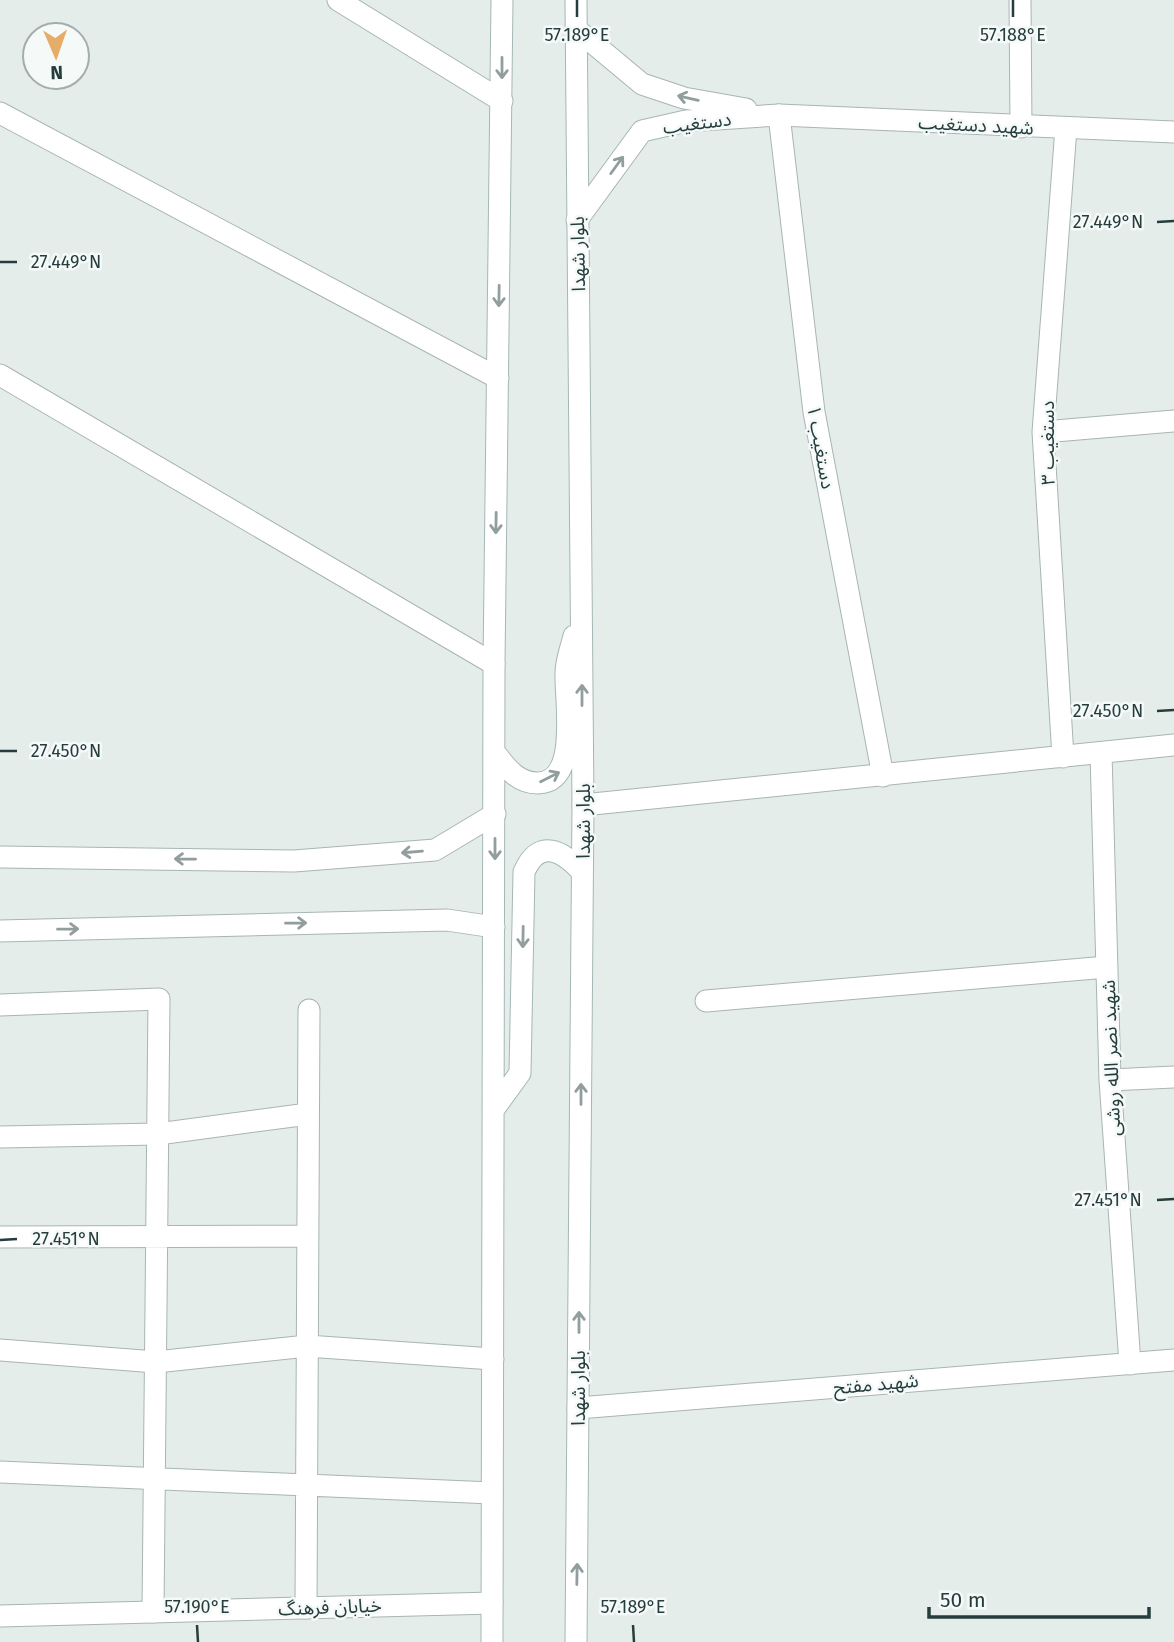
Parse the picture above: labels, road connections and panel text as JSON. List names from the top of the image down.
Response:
{
  "streets": {
    "street": [
      "دستغیب",
      "شهید دستغیب",
      "بلوار شهدا",
      "دستغیب ۳",
      "دستغیب ۱",
      "شهید نصر الله روشی",
      "شهید مفتح",
      "خیابان فرهنگ"
    ]
  },
  "crossings": [
    ["دستغیب", "شهید دستغیب"],
    ["دستغیب", "بلوار شهدا"],
    ["دستغیب", "دستغیب ۱"],
    ["شهید دستغیب", "دستغیب ۳"],
    ["شهید دستغیب", "دستغیب ۱"],
    ["بلوار شهدا", "شهید مفتح"],
    ["شهید نصر الله روشی", "شهید مفتح"]
  ],
  "one_way": ["دستغیب"],
  "scale_bar": "50 m",
  "north": "bottom",
  "coordinates": [
    "57.189°E",
    "57.188°E",
    "27.449°N",
    "27.450°N",
    "27.451°N",
    "57.190°E"
  ]
}
